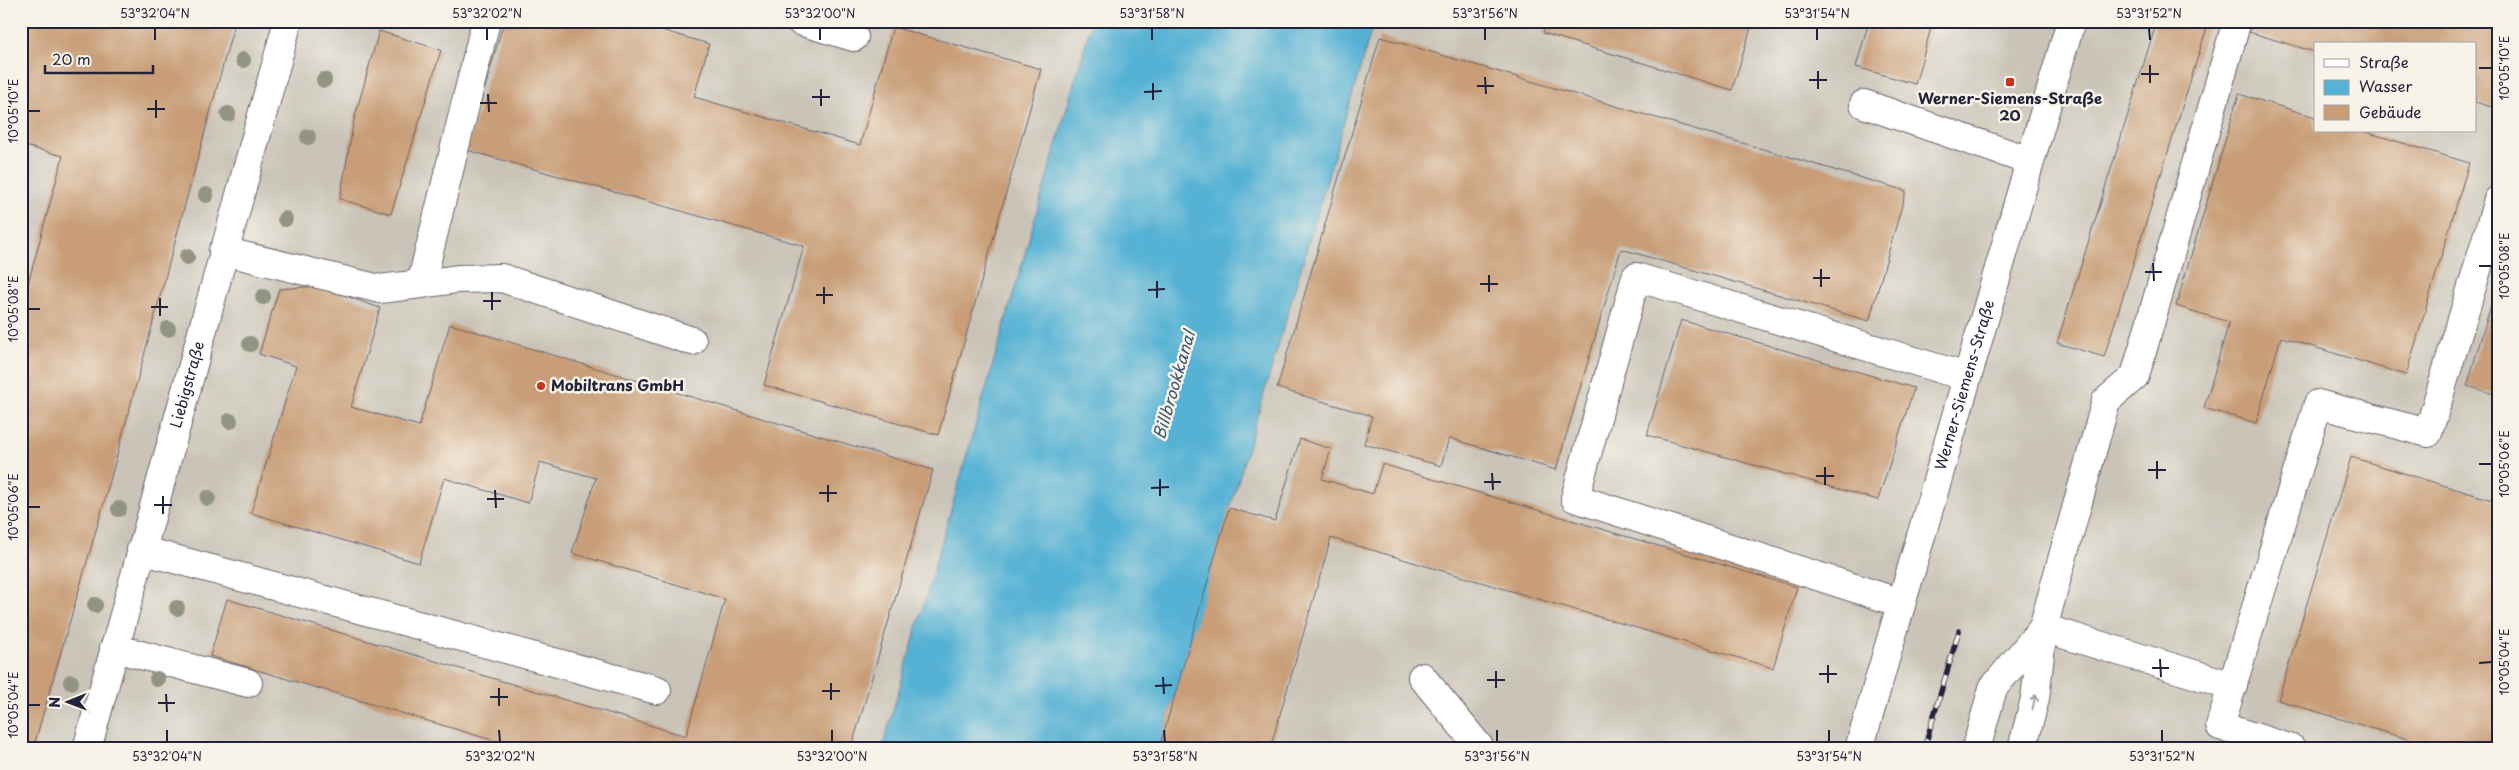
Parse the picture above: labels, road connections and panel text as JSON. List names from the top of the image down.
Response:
{
  "streets": {
    "street": ["Liebigstraße", "Werner-Siemens-Straße"]
  },
  "water": ["Billbrookkanal"],
  "places": {
    "transit": ["Werner-Siemens-Straße 20"],
    "other": ["Mobiltrans GmbH"]
  },
  "legend": ["Straße", "Wasser", "Gebäude"],
  "scale_bar": "20 m",
  "north": "left",
  "coordinates": [
    "53°32'04\"N",
    "53°32'02\"N",
    "53°32'00\"N",
    "53°31'58\"N",
    "53°31'56\"N",
    "53°31'54\"N",
    "53°31'52\"N",
    "10°05'10\"E",
    "10°05'08\"E",
    "10°05'06\"E",
    "10°05'04\"E"
  ]
}
